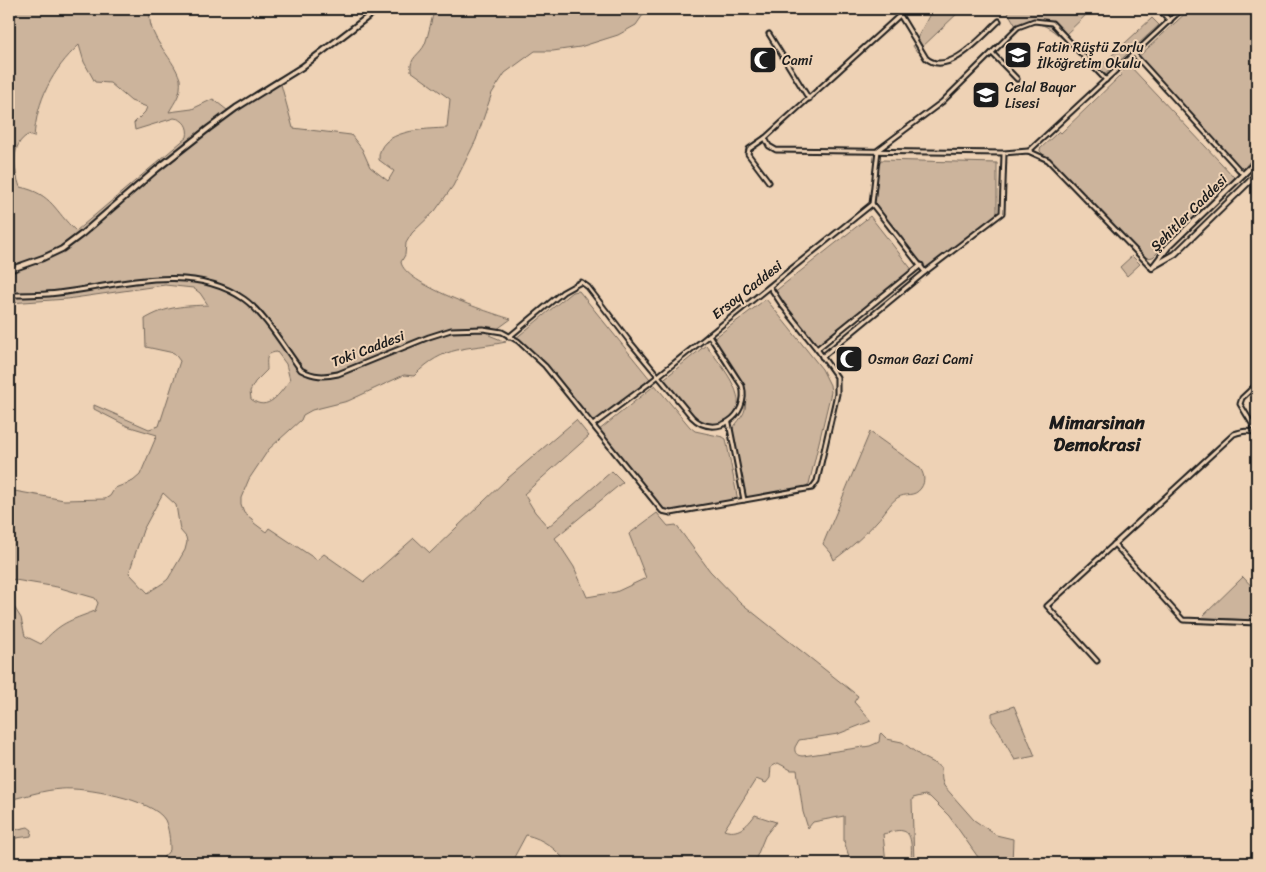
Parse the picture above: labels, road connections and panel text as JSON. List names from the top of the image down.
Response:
{
  "streets": {
    "street": ["Şehitler Caddesi", "Ersoy Caddesi", "Toki Caddesi"]
  },
  "crossings": [
    ["Ersoy Caddesi", "Toki Caddesi"]
  ],
  "districts": ["Mimarsinan Demokrasi"],
  "places": {
    "school or university": ["Fatin Rüştü Zorlu İlköğretim Okulu", "Celal Bayar Lisesi"],
    "mosque": ["Cami", "Osman Gazi Cami"]
  }
}
